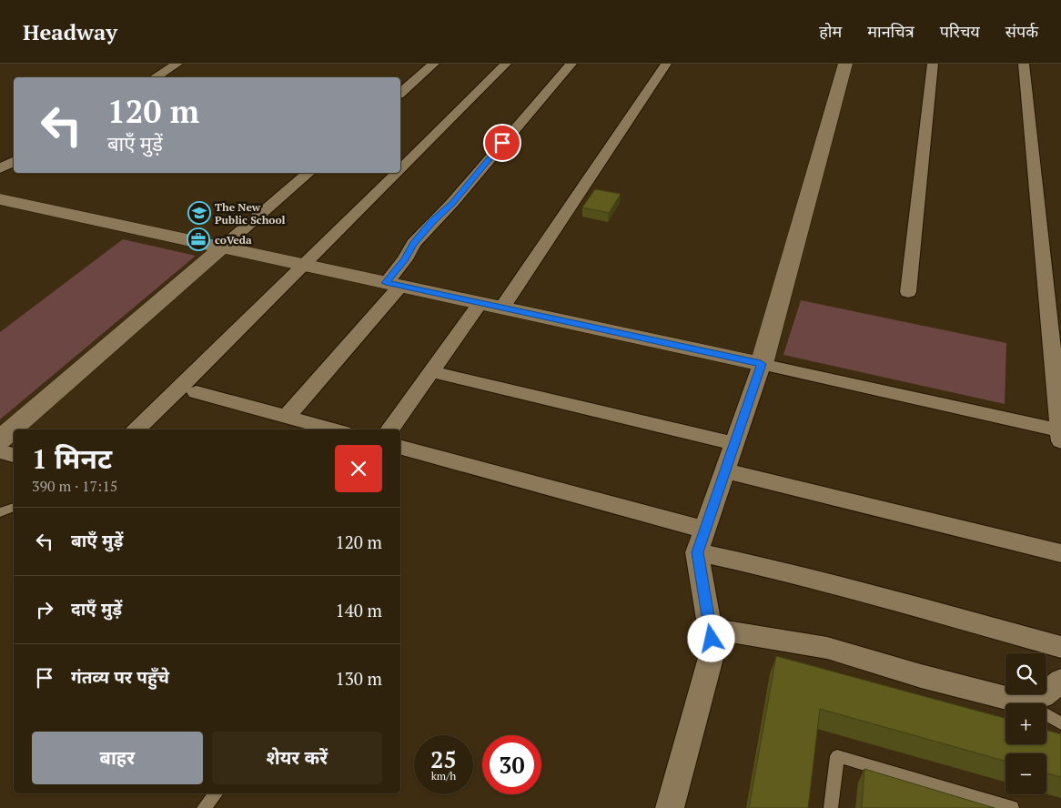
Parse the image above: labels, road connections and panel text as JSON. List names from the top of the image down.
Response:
{
  "places": {
    "school or university": ["The New Public School"],
    "office": ["coVeda"]
  },
  "page": {
    "header": "Headway",
    "nav": [
      "होम",
      "मानचित्र",
      "परिचय",
      "संपर्क"
    ],
    "turn": ["120 m", "बाएँ मुड़ें"],
    "heading": ["1 मिनट", "390 m · 17:15"],
    "list": [
      {
        "name": "बाएँ मुड़ें",
        "value": "120 m"
      },
      {
        "name": "दाएँ मुड़ें",
        "value": "140 m"
      },
      {
        "name": "गंतव्य पर पहुँचे",
        "value": "130 m"
      }
    ],
    "map_buttons": ["+", "−"],
    "buttons": ["बाहर", "शेयर करें"],
    "speed": "25 km/h",
    "limit": "30"
  }
}
